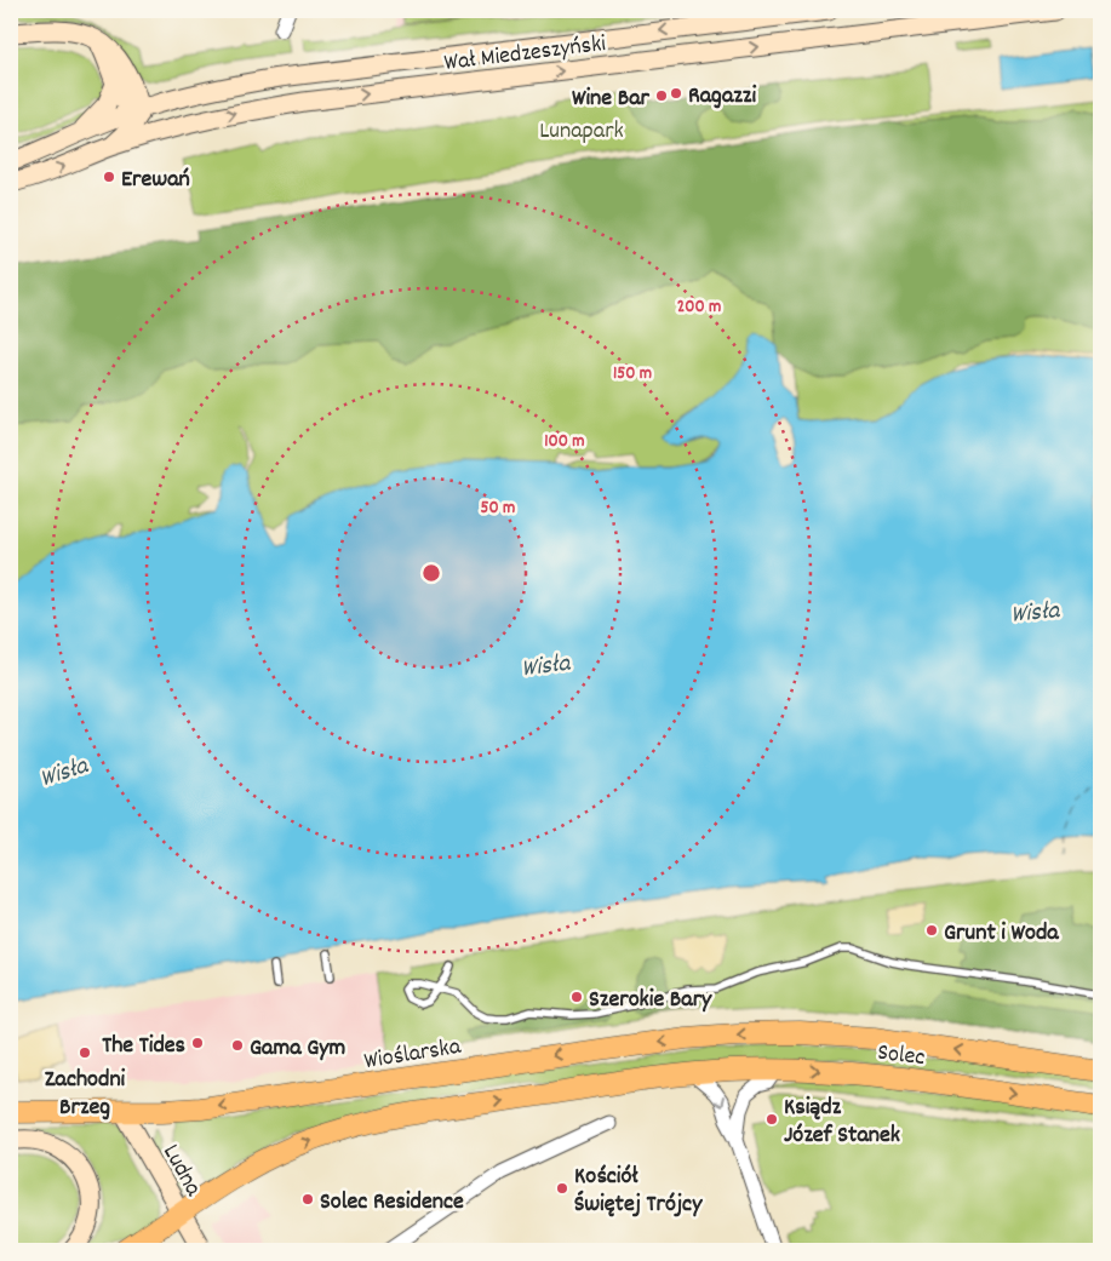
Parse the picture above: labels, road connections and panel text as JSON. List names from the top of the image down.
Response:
{
  "streets": {
    "main road": [
      "Wał Miedzeszyński",
      "Wioślarska",
      "Solec",
      "Ludna"
    ]
  },
  "crossings": [
    ["Wioślarska", "Solec"],
    ["Wioślarska", "Ludna"]
  ],
  "water": ["Wisła"],
  "parks": ["Lunapark"],
  "places": [
    "Ragazzi",
    "Wine Bar",
    "Erewań",
    "Grunt i Woda",
    "Szerokie Bary",
    "The Tides",
    "Gama Gym",
    "Zachodni Brzeg",
    "Ksiądz Józef Stanek",
    "Kościół Świętej Trójcy",
    "Solec Residence"
  ],
  "rings": [
    "200 m",
    "150 m",
    "100 m",
    "50 m"
  ]
}
